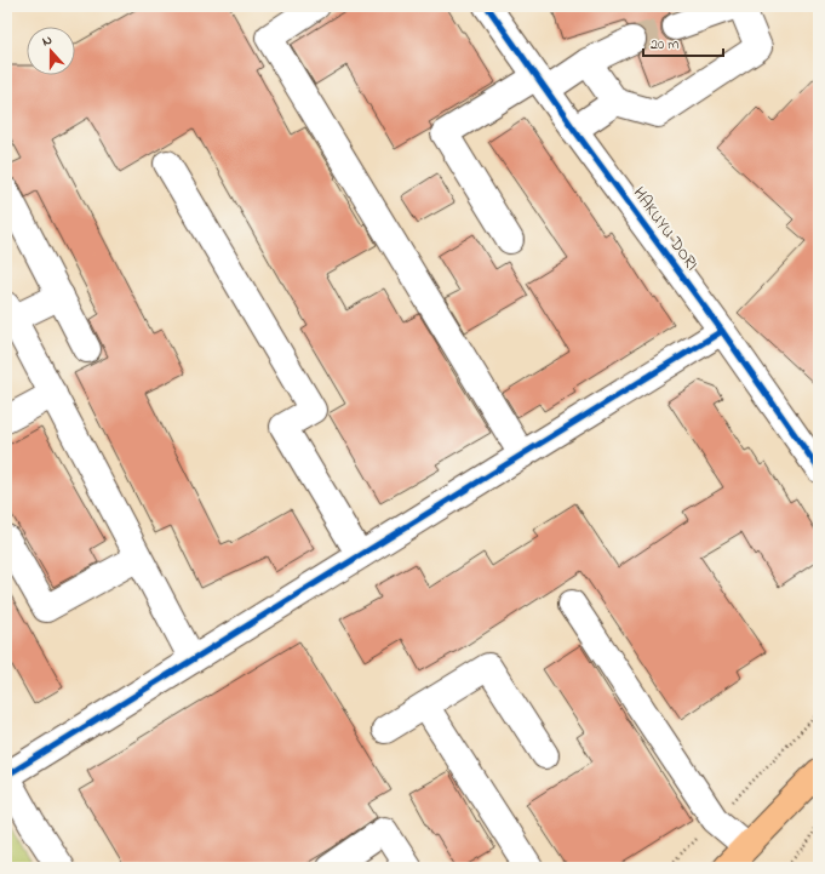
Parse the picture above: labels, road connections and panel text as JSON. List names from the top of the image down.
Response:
{
  "streets": {
    "street": ["HAKUYU DORI"]
  },
  "scale_bar": "20 m",
  "north": "top"
}
